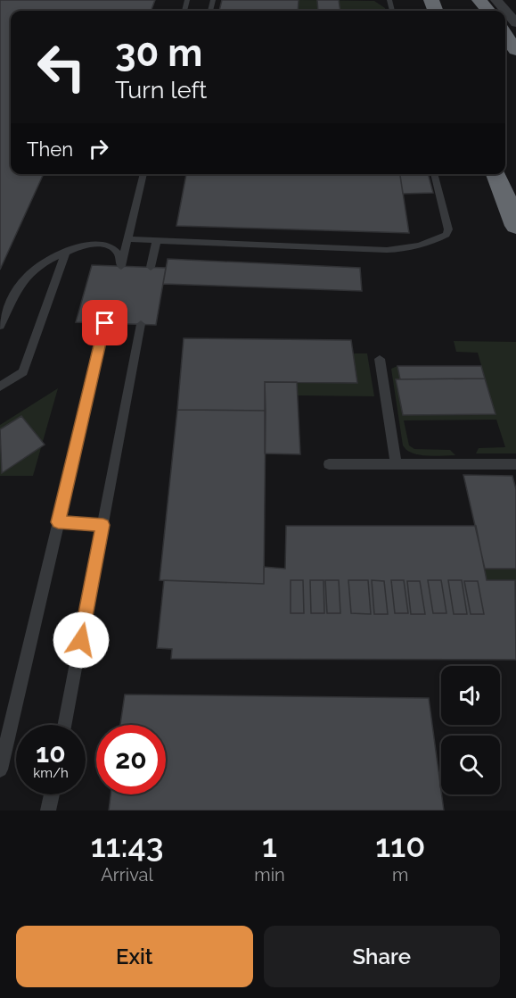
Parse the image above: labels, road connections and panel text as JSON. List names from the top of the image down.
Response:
{
  "page": {
    "turn": ["30 m", "Turn left"],
    "then": "Then",
    "speed": "10 km/h",
    "limit": "20",
    "eta": [
      "11:43",
      "Arrival",
      "1",
      "min",
      "110",
      "m"
    ],
    "buttons": ["Exit", "Share"]
  }
}
